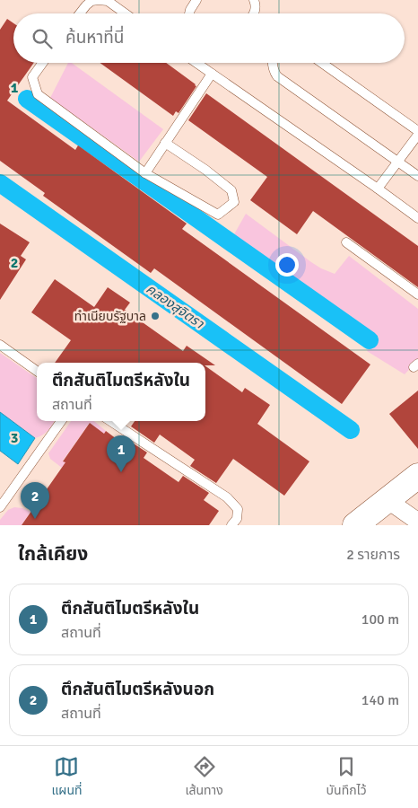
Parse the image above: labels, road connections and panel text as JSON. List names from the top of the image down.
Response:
{
  "water": ["คลองสุจิตรา"],
  "places": ["ทำเนียบรัฐบาล"],
  "page": {
    "search": "ค้นหาที่นี่",
    "popup": ["ตึกสันติไมตรีหลังใน", "สถานที่"],
    "pins": ["1", "2"],
    "heading": ["ใกล้เคียง", "2 รายการ"],
    "list": [
      {
        "mark": "1",
        "name": "ตึกสันติไมตรีหลังใน",
        "note": "สถานที่",
        "value": "100 m"
      },
      {
        "mark": "2",
        "name": "ตึกสันติไมตรีหลังนอก",
        "note": "สถานที่",
        "value": "140 m"
      }
    ],
    "nav": ["แผนที่", "เส้นทาง", "บันทึกไว้"]
  },
  "grid": {
    "rows": ["1", "2", "3"]
  }
}
